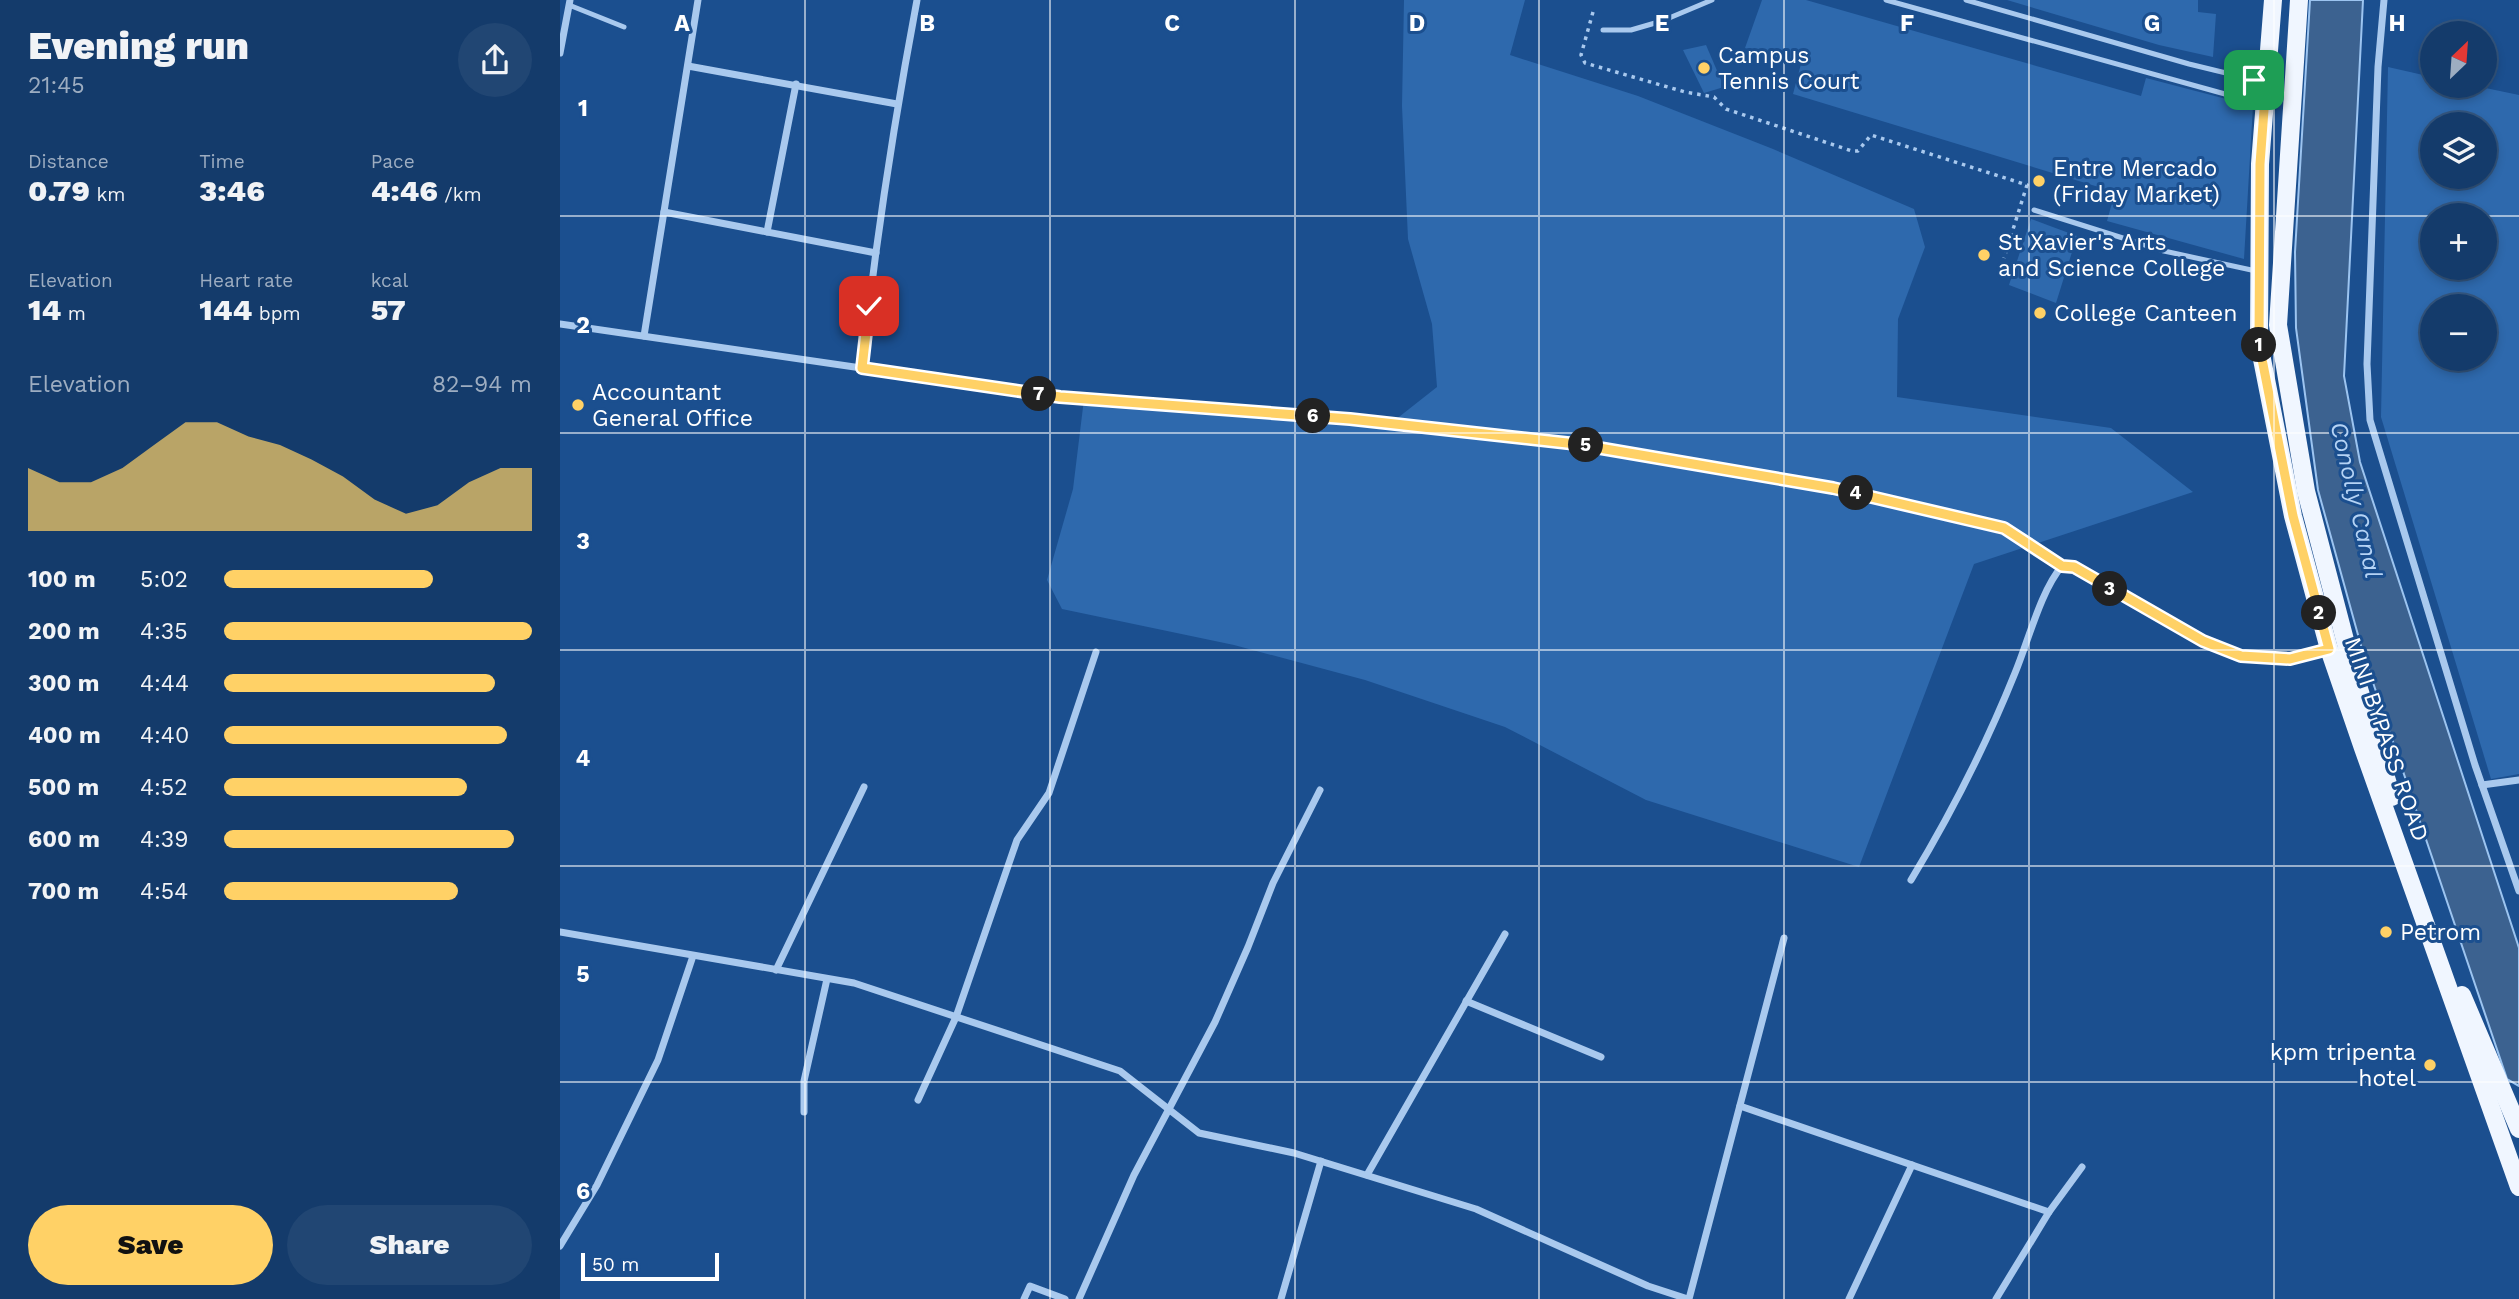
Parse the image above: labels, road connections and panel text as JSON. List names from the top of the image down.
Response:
{
  "streets": {
    "main road": ["MINI BYPASS ROAD"]
  },
  "water": ["Conolly Canal"],
  "places": [
    "Campus Tennis Court",
    "Entre Mercado (Friday Market)",
    "St Xavier's Arts and Science College",
    "College Canteen",
    "Accountant General Office",
    "Petrom",
    "kpm tripenta hotel"
  ],
  "scale_bar": "50 m",
  "north": "top right",
  "page": {
    "heading": ["Evening run", "21:45"],
    "map_buttons": ["+", "−"],
    "stats": [
      ["Distance", "0.79 km"],
      ["Time", "3:46"],
      ["Pace", "4:46 /km"],
      ["Elevation", "14 m"],
      ["Heart rate", "144 bpm"],
      ["kcal", "57"]
    ],
    "pins": [
      "1",
      "7",
      "6",
      "5",
      "4",
      "3",
      "2"
    ],
    "chart": ["Elevation", "82–94 m"],
    "list": [
      {
        "name": "100 m",
        "note": "5:02"
      },
      {
        "name": "200 m",
        "note": "4:35"
      },
      {
        "name": "300 m",
        "note": "4:44"
      },
      {
        "name": "400 m",
        "note": "4:40"
      },
      {
        "name": "500 m",
        "note": "4:52"
      },
      {
        "name": "600 m",
        "note": "4:39"
      },
      {
        "name": "700 m",
        "note": "4:54"
      }
    ],
    "buttons": ["Save", "Share"],
    "scale": "50 m"
  },
  "grid": {
    "columns": [
      "A",
      "B",
      "C",
      "D",
      "E",
      "F",
      "G",
      "H"
    ],
    "rows": [
      "1",
      "2",
      "3",
      "4",
      "5",
      "6"
    ]
  }
}
